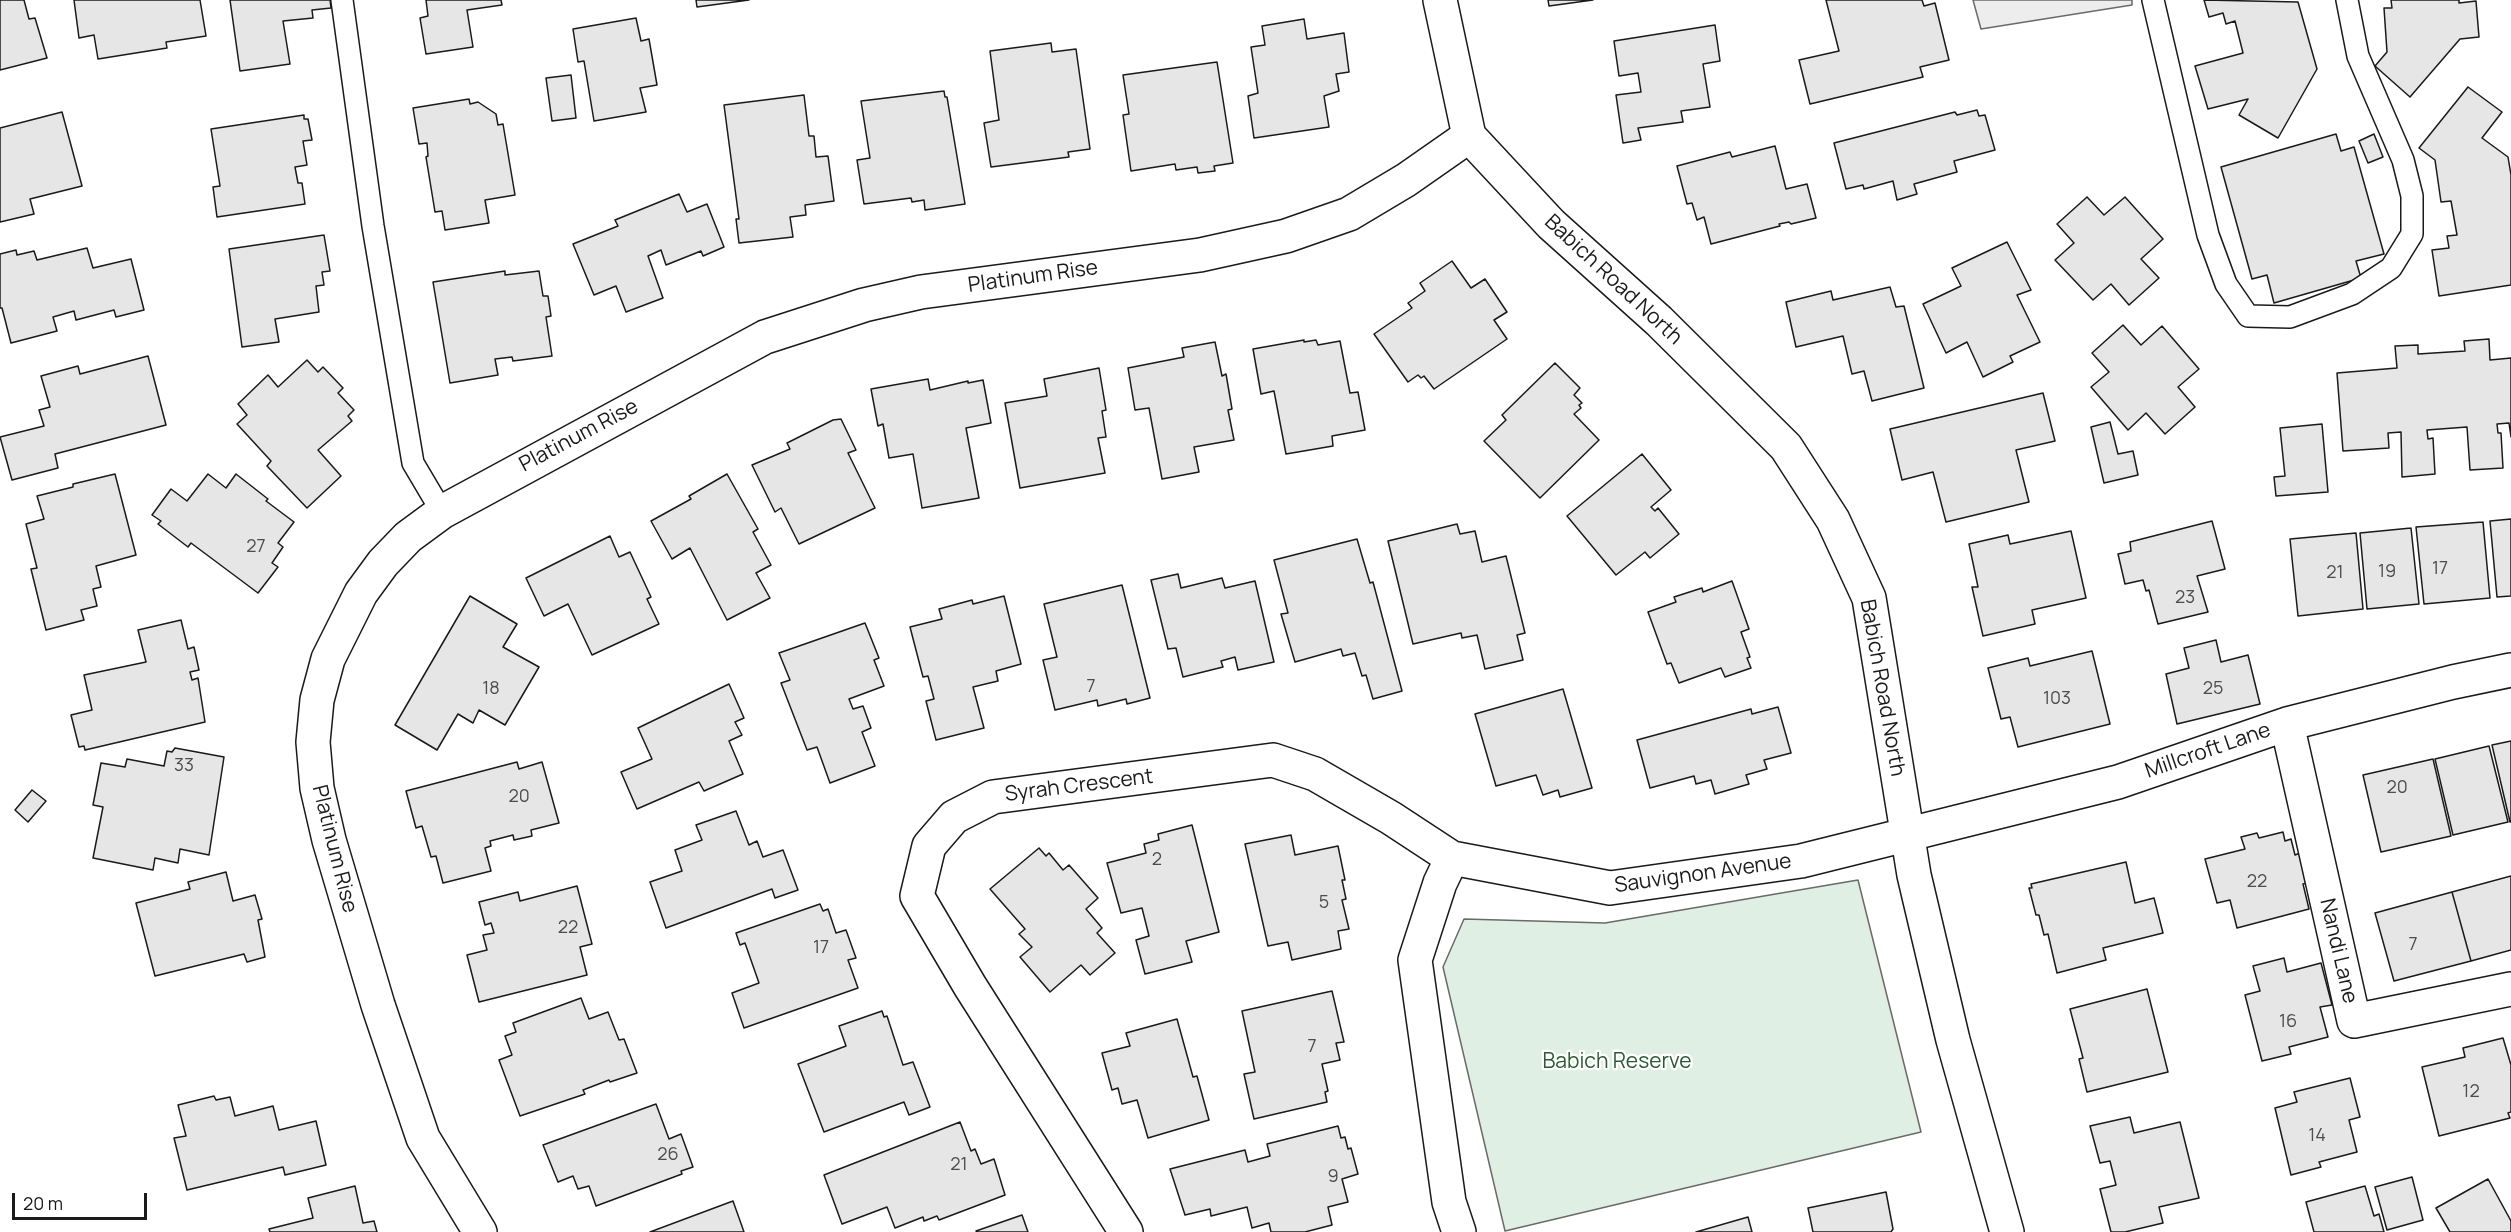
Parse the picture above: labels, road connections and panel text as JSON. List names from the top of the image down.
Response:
{
  "streets": {
    "street": [
      "Platinum Rise",
      "Babich Road North",
      "Millcroft Lane",
      "Syrah Crescent",
      "Sauvignon Avenue",
      "Nandi Lane"
    ]
  },
  "crossings": [
    ["Platinum Rise", "Babich Road North"],
    ["Babich Road North", "Millcroft Lane"],
    ["Babich Road North", "Sauvignon Avenue"],
    ["Millcroft Lane", "Sauvignon Avenue"],
    ["Millcroft Lane", "Nandi Lane"],
    ["Syrah Crescent", "Sauvignon Avenue"]
  ],
  "parks": ["Babich Reserve"],
  "house_numbers": [
    "27",
    "17",
    "19",
    "21",
    "23",
    "7",
    "18",
    "25",
    "103",
    "33",
    "20",
    "20",
    "2",
    "22",
    "5",
    "22",
    "7",
    "17",
    "16",
    "7",
    "12",
    "14",
    "26",
    "21",
    "9"
  ],
  "scale_bar": "20 m"
}
